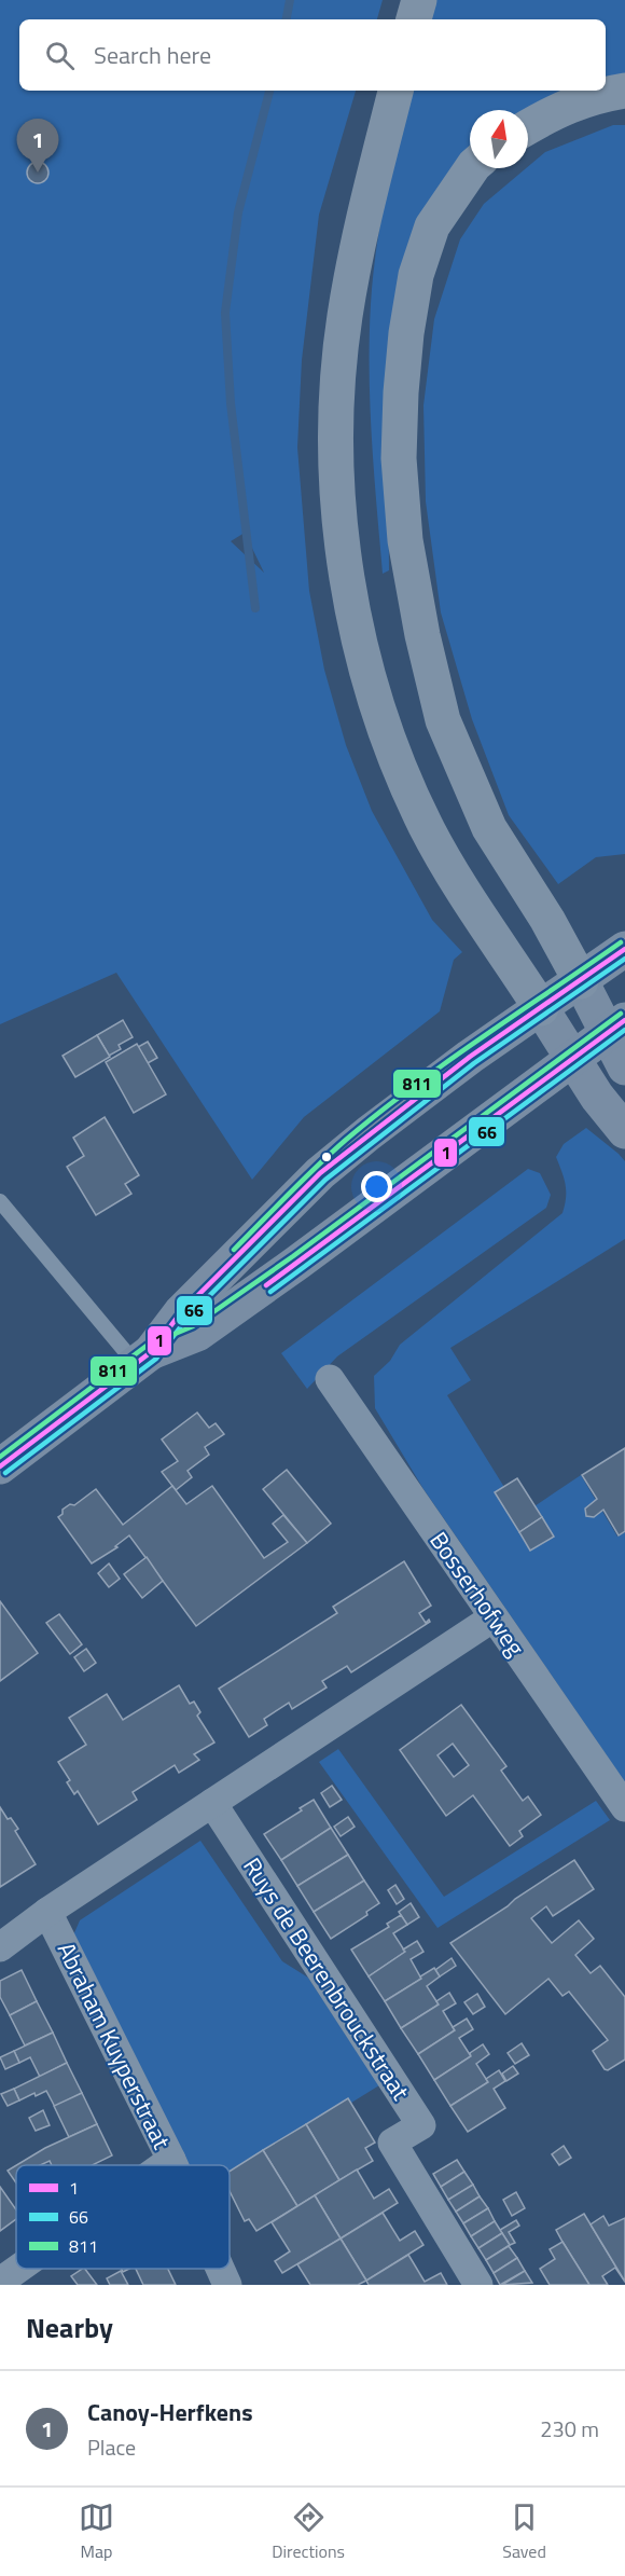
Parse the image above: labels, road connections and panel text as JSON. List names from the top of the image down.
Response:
{
  "streets": {
    "street": ["Bosserhofweg", "Ruys de Beerenbrouckstraat", "Abraham Kuyperstraat"]
  },
  "lines": ["transit line 811", "transit line 1", "transit line 66"],
  "legend": ["1", "66", "811"],
  "north": "top",
  "page": {
    "search": "Search here",
    "pins": "1",
    "heading": "Nearby",
    "list": [
      {
        "mark": "1",
        "name": "Canoy-Herfkens",
        "note": "Place",
        "value": "230 m"
      }
    ],
    "nav": ["Map", "Directions", "Saved"]
  }
}
